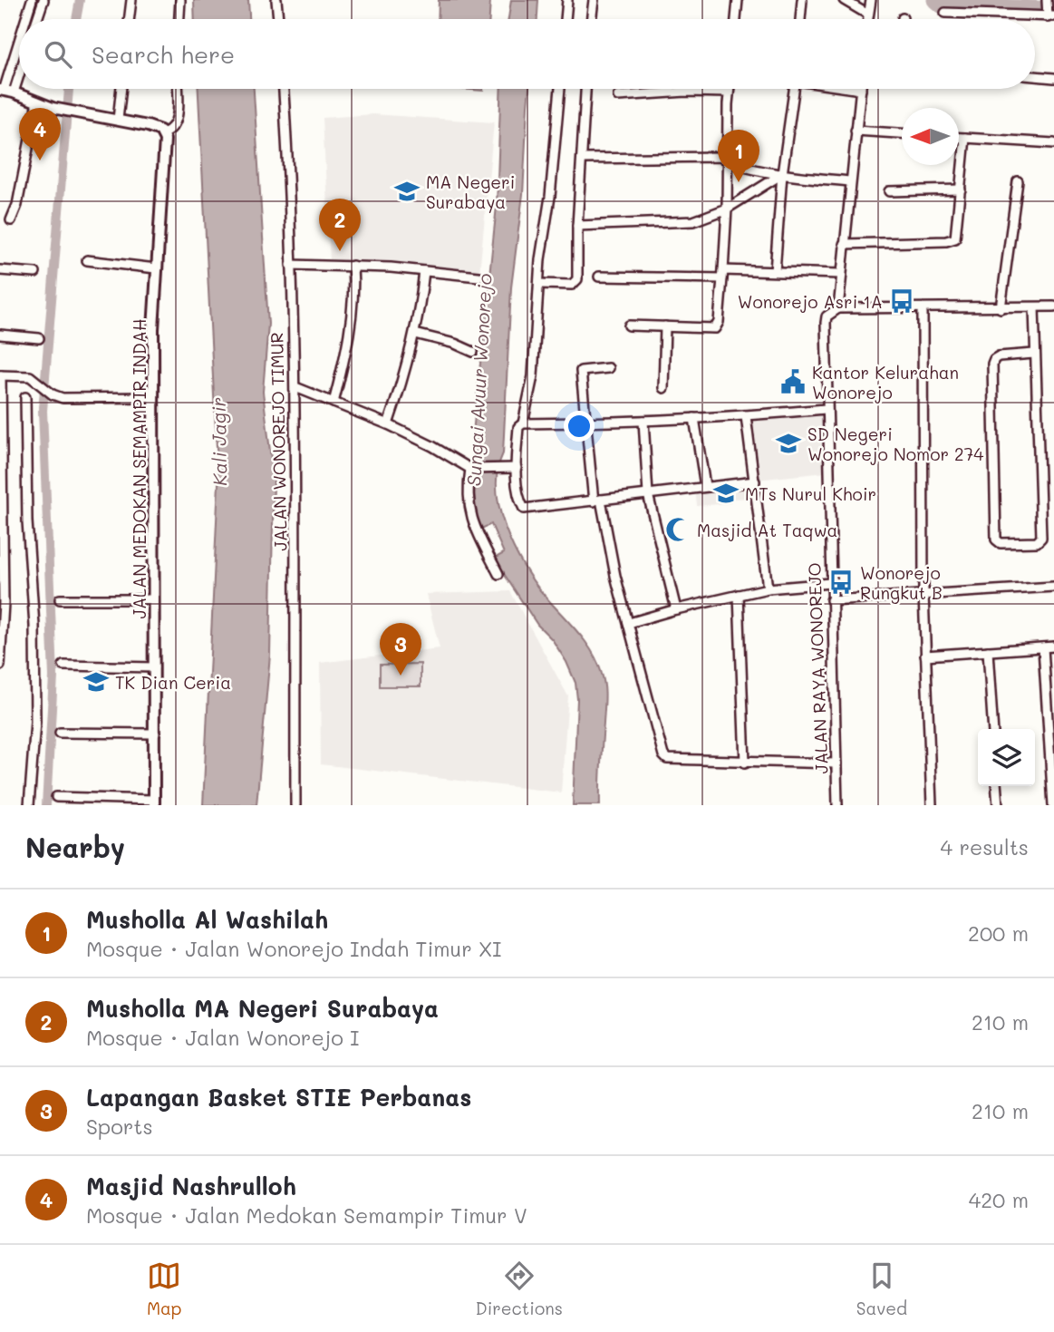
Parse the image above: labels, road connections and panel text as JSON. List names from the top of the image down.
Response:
{
  "streets": {
    "street": ["JALAN WONOREJO TIMUR", "JALAN MEDOKAN SEMAMPIR INDAH", "JALAN RAYA WONOREJO"]
  },
  "water": ["Sungai Avuur Wonorejo", "Kali Jagir"],
  "places": {
    "school or university": [
      "MA Negeri Surabaya",
      "SD Negeri Wonorejo Nomor 274",
      "MTs Nurul Khoir",
      "TK Dian Ceria"
    ],
    "bus stop": ["Wonorejo Asri 1A", "Wonorejo Rungkut B"],
    "public building": ["Kantor Kelurahan Wonorejo"],
    "mosque": ["Masjid At Taqwa"]
  },
  "north": "left",
  "page": {
    "search": "Search here",
    "pins": [
      "4",
      "1",
      "2",
      "3"
    ],
    "heading": ["Nearby", "4 results"],
    "list": [
      {
        "mark": "1",
        "name": "Musholla Al Washilah",
        "note": "Mosque · Jalan Wonorejo Indah Timur XI",
        "value": "200 m"
      },
      {
        "mark": "2",
        "name": "Musholla MA Negeri Surabaya",
        "note": "Mosque · Jalan Wonorejo I",
        "value": "210 m"
      },
      {
        "mark": "3",
        "name": "Lapangan Basket STIE Perbanas",
        "note": "Sports",
        "value": "210 m"
      },
      {
        "mark": "4",
        "name": "Masjid Nashrulloh",
        "note": "Mosque · Jalan Medokan Semampir Timur V",
        "value": "420 m"
      }
    ],
    "nav": ["Map", "Directions", "Saved"]
  }
}
